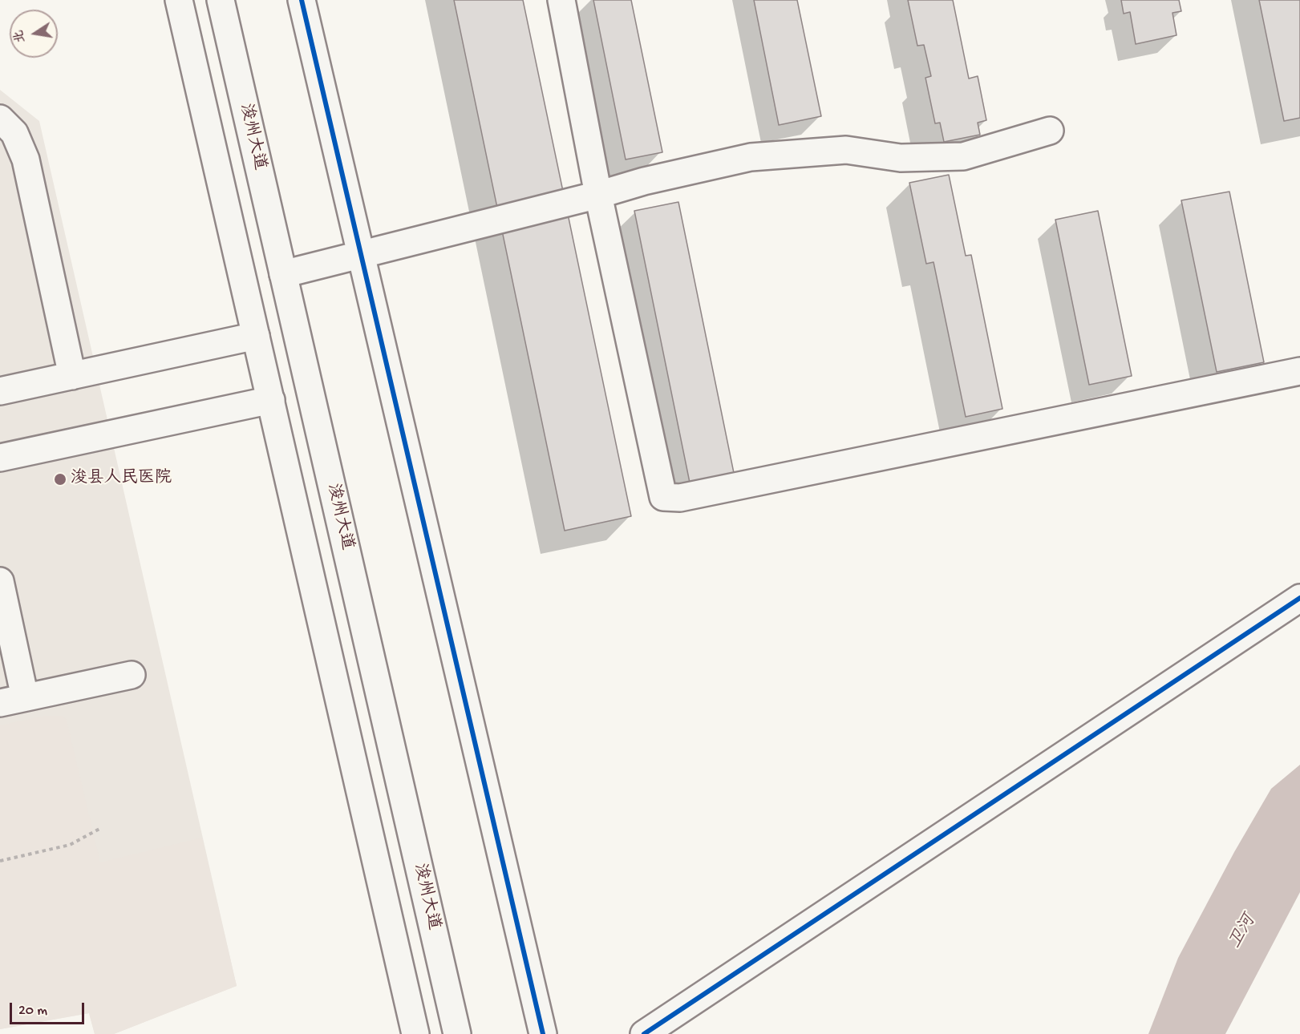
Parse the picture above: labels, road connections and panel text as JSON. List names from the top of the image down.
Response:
{
  "streets": {
    "main road": ["浚州大道"]
  },
  "water": ["卫河"],
  "places": ["浚县人民医院"],
  "scale_bar": "20 m",
  "north": "left"
}
